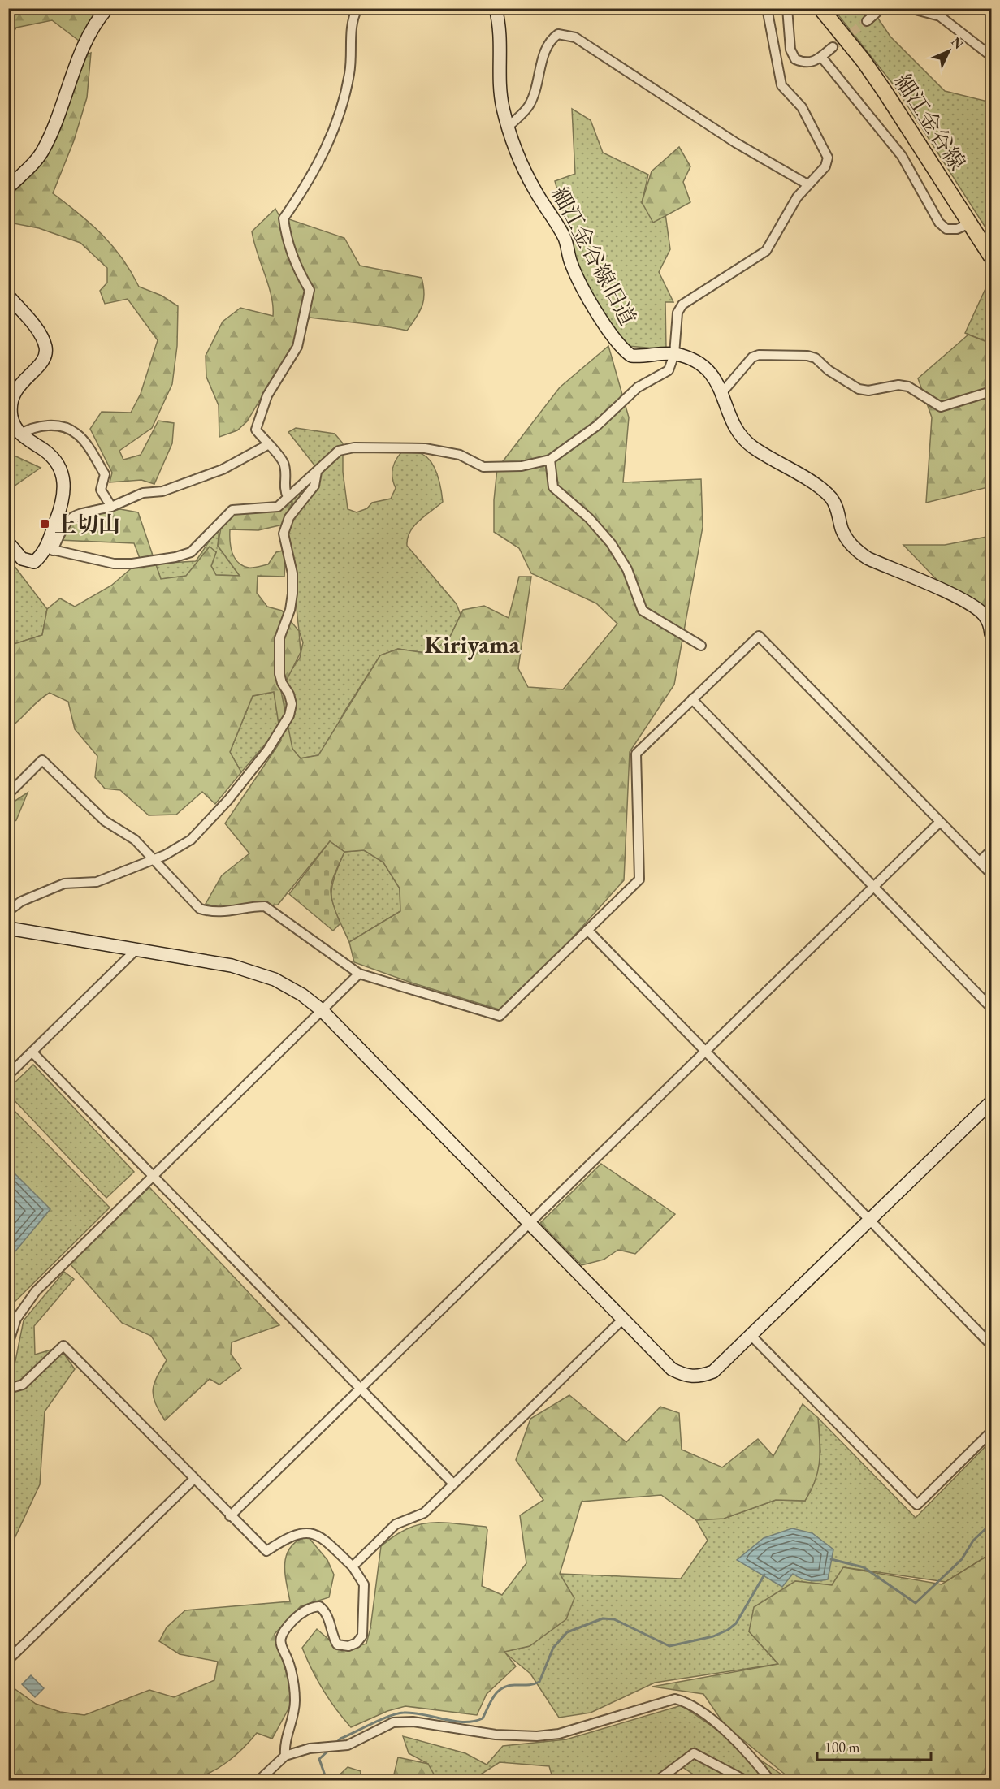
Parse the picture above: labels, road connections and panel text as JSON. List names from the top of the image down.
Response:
{
  "streets": {
    "main road": ["細江金谷線"],
    "street": ["細江金谷線旧道"]
  },
  "districts": ["Kiriyama"],
  "places": {
    "transit": ["上切山"]
  },
  "scale_bar": "100 m",
  "north": "top right"
}
